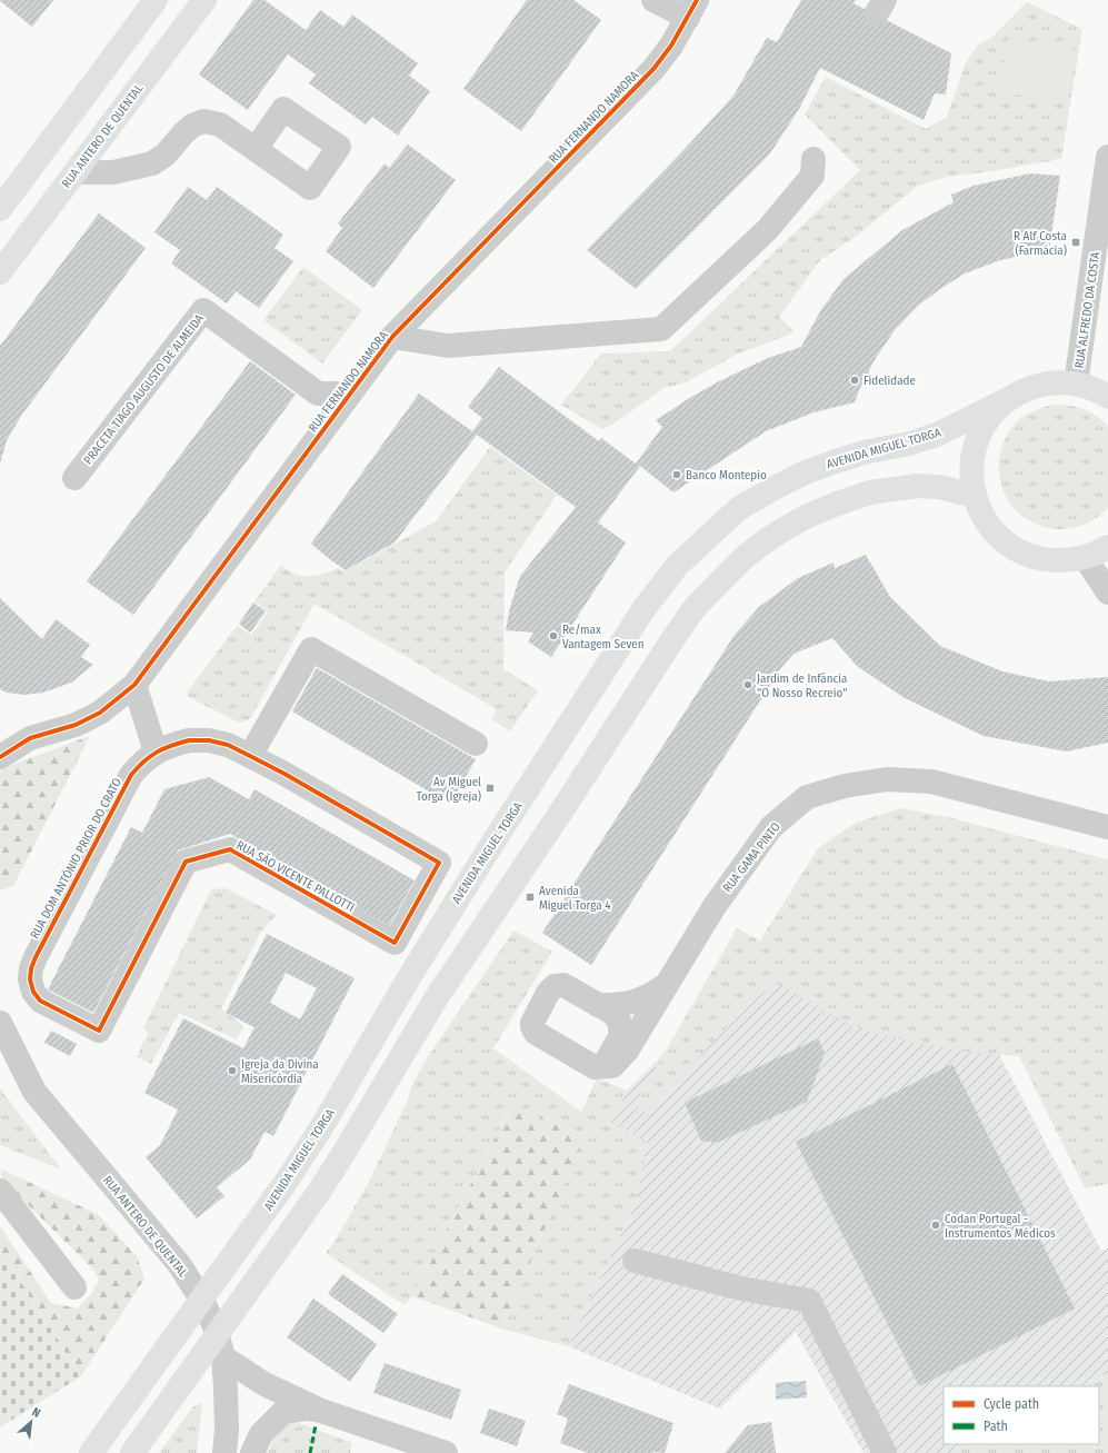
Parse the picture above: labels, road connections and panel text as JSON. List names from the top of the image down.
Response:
{
  "streets": {
    "main road": ["RUA ANTERO DE QUENTAL", "AVENIDA MIGUEL TORGA"],
    "street": [
      "RUA FERNANDO NAMORA",
      "RUA ALFREDO DA COSTA",
      "PRACETA TIAGO AUGUSTO DE ALMEIDA",
      "RUA GAMA PINTO",
      "RUA DOM ANTÓNIO PRIOR DO CRATO",
      "RUA SÃO VICENTE PALLOTTI"
    ]
  },
  "crossings": [
    ["RUA FERNANDO NAMORA", "PRACETA TIAGO AUGUSTO DE ALMEIDA"],
    ["RUA DOM ANTÓNIO PRIOR DO CRATO", "RUA SÃO VICENTE PALLOTTI"]
  ],
  "places": {
    "transit": ["R Alf Costa (Farmácia)", "Av Miguel Torga (Igreja)", "Avenida Miguel Torga 4"],
    "other": [
      "Fidelidade",
      "Banco Montepio",
      "Re/max Vantagem Seven",
      "Jardim de Infância \"O Nosso Recreio\"",
      "Igreja da Divina Misericórdia",
      "Codan Portugal - Instrumentos Médicos"
    ]
  },
  "legend": ["Cycle path", "Path"],
  "north": "top right"
}
